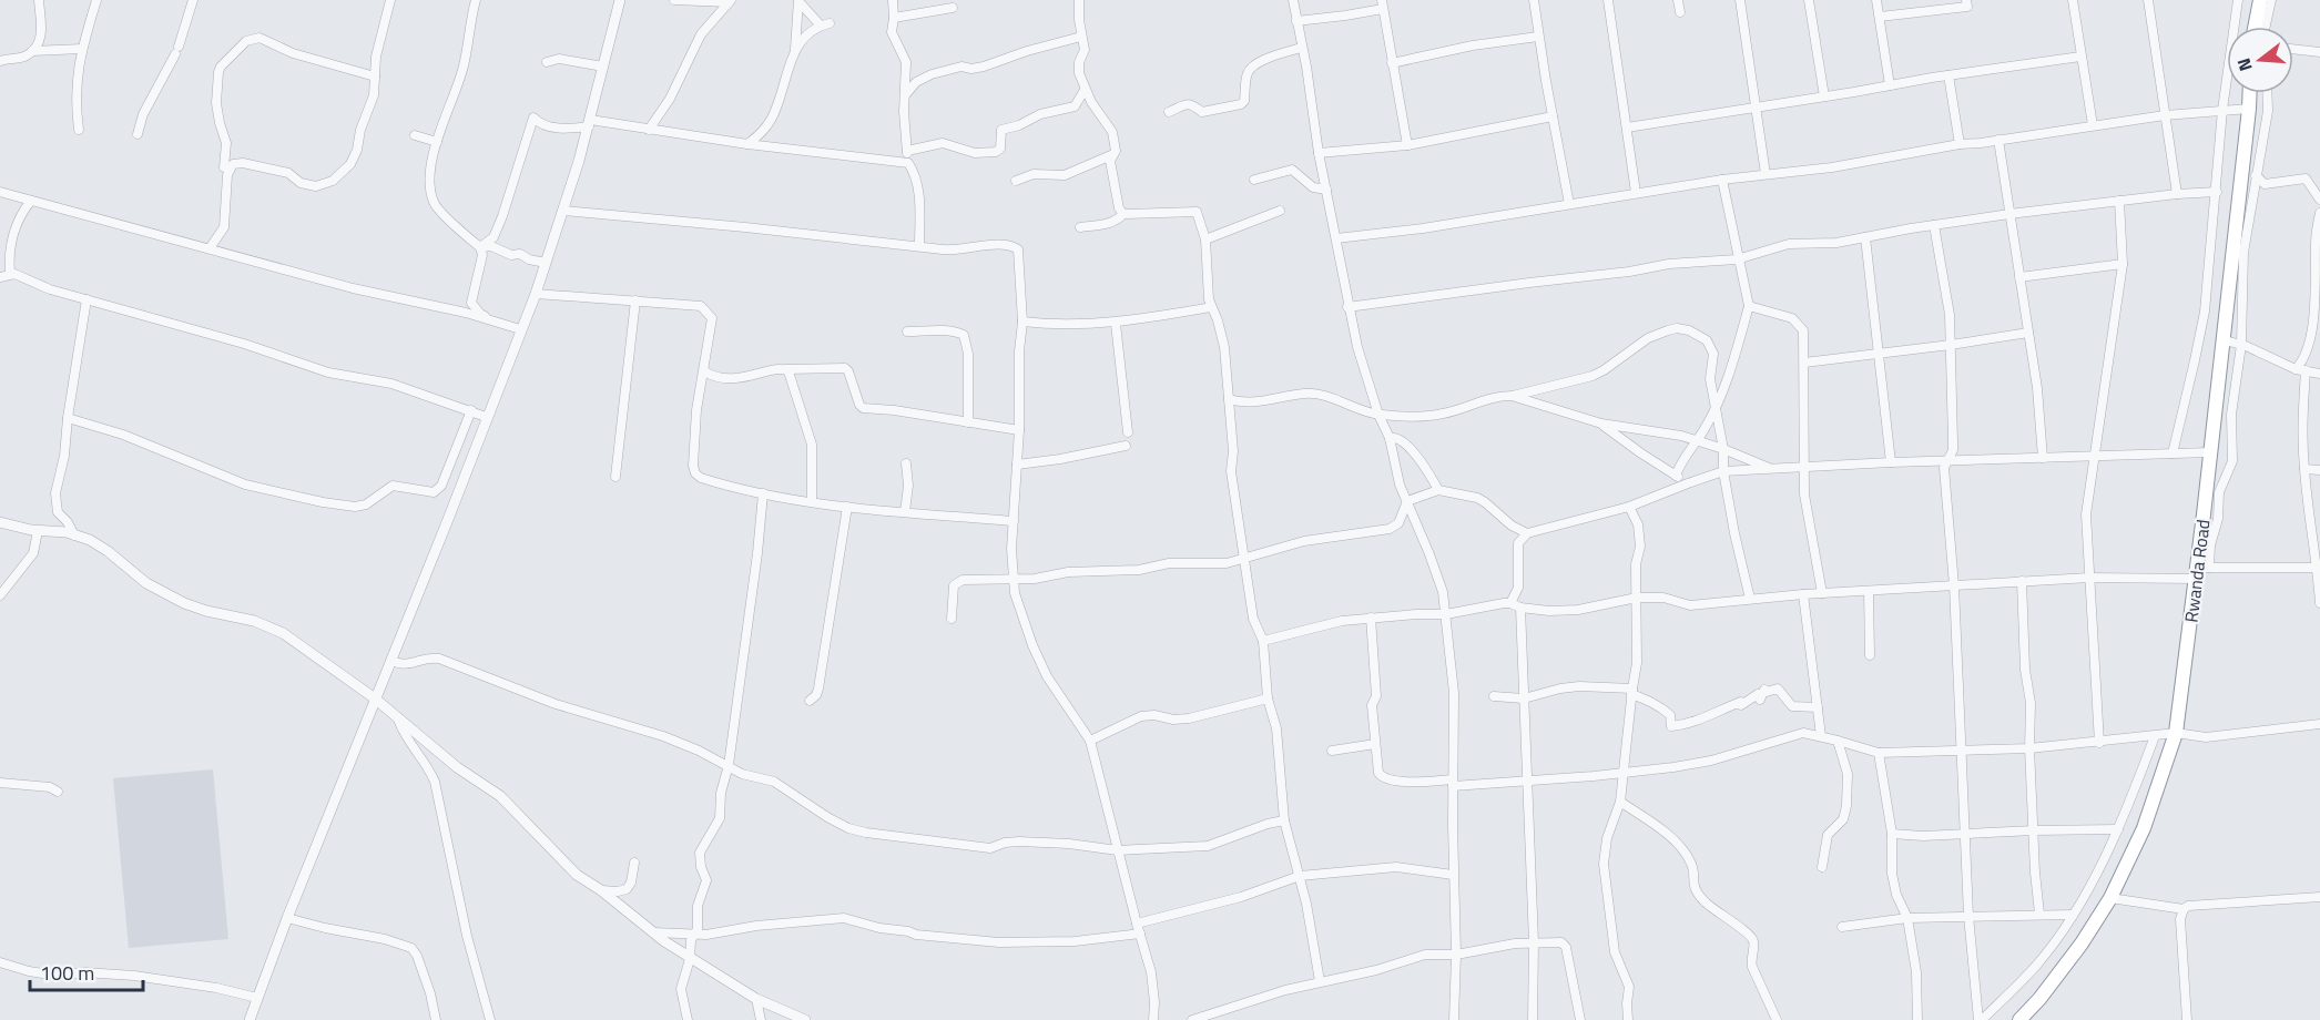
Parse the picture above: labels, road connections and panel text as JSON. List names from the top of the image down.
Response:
{
  "streets": {
    "highway": ["Rwanda Road"]
  },
  "scale_bar": "100 m",
  "north": "left"
}
